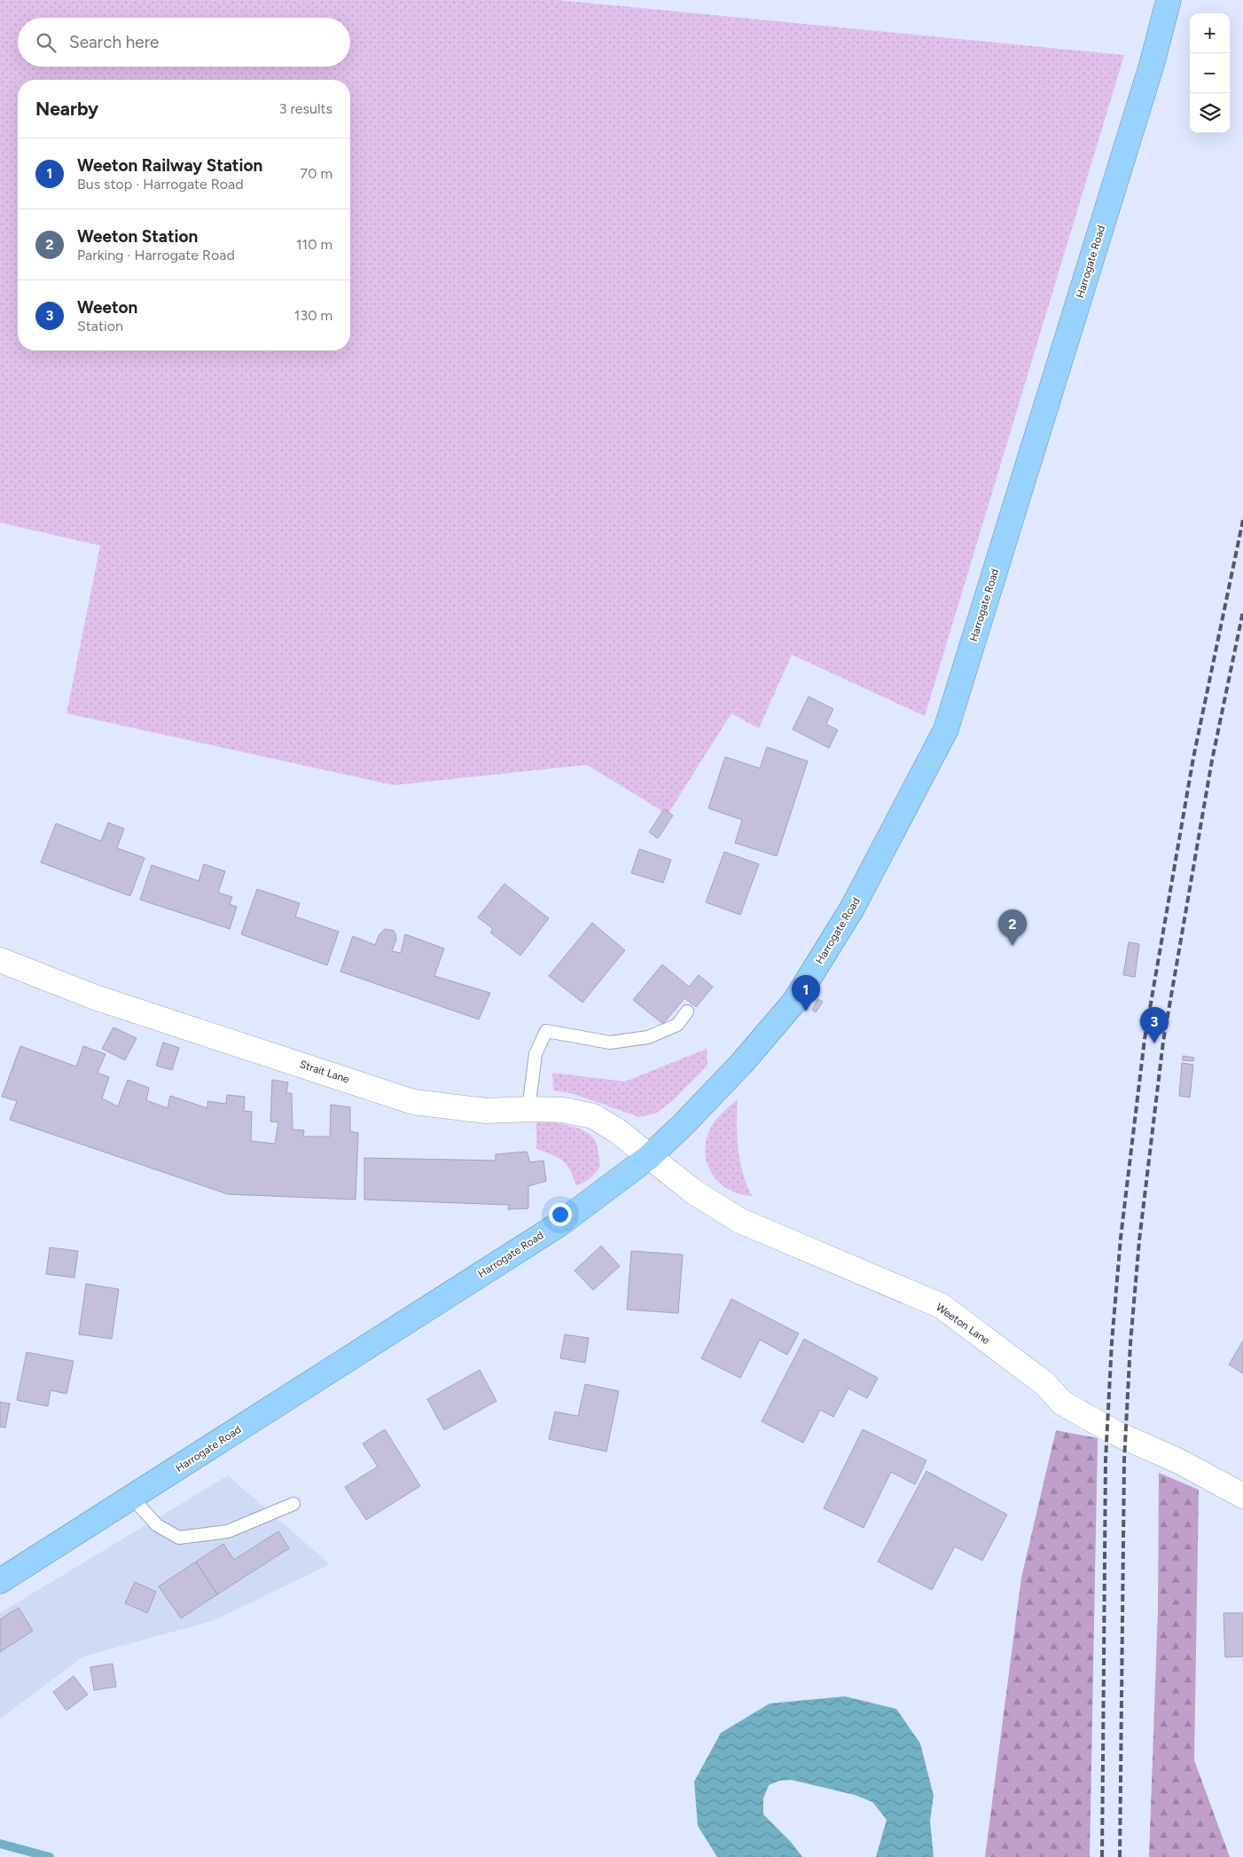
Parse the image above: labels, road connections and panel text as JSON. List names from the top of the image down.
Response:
{
  "streets": {
    "highway": ["Harrogate Road"],
    "street": ["Strait Lane", "Weeton Lane"]
  },
  "crossings": [
    ["Harrogate Road", "Strait Lane"],
    ["Harrogate Road", "Weeton Lane"],
    ["Strait Lane", "Weeton Lane"]
  ],
  "page": {
    "map_buttons": ["+", "−"],
    "search": "Search here",
    "heading": ["Nearby", "3 results"],
    "list": [
      {
        "mark": "1",
        "name": "Weeton Railway Station",
        "note": "Bus stop · Harrogate Road",
        "value": "70 m"
      },
      {
        "mark": "2",
        "name": "Weeton Station",
        "note": "Parking · Harrogate Road",
        "value": "110 m"
      },
      {
        "mark": "3",
        "name": "Weeton",
        "note": "Station",
        "value": "130 m"
      }
    ],
    "pins": ["2", "1", "3"]
  }
}
